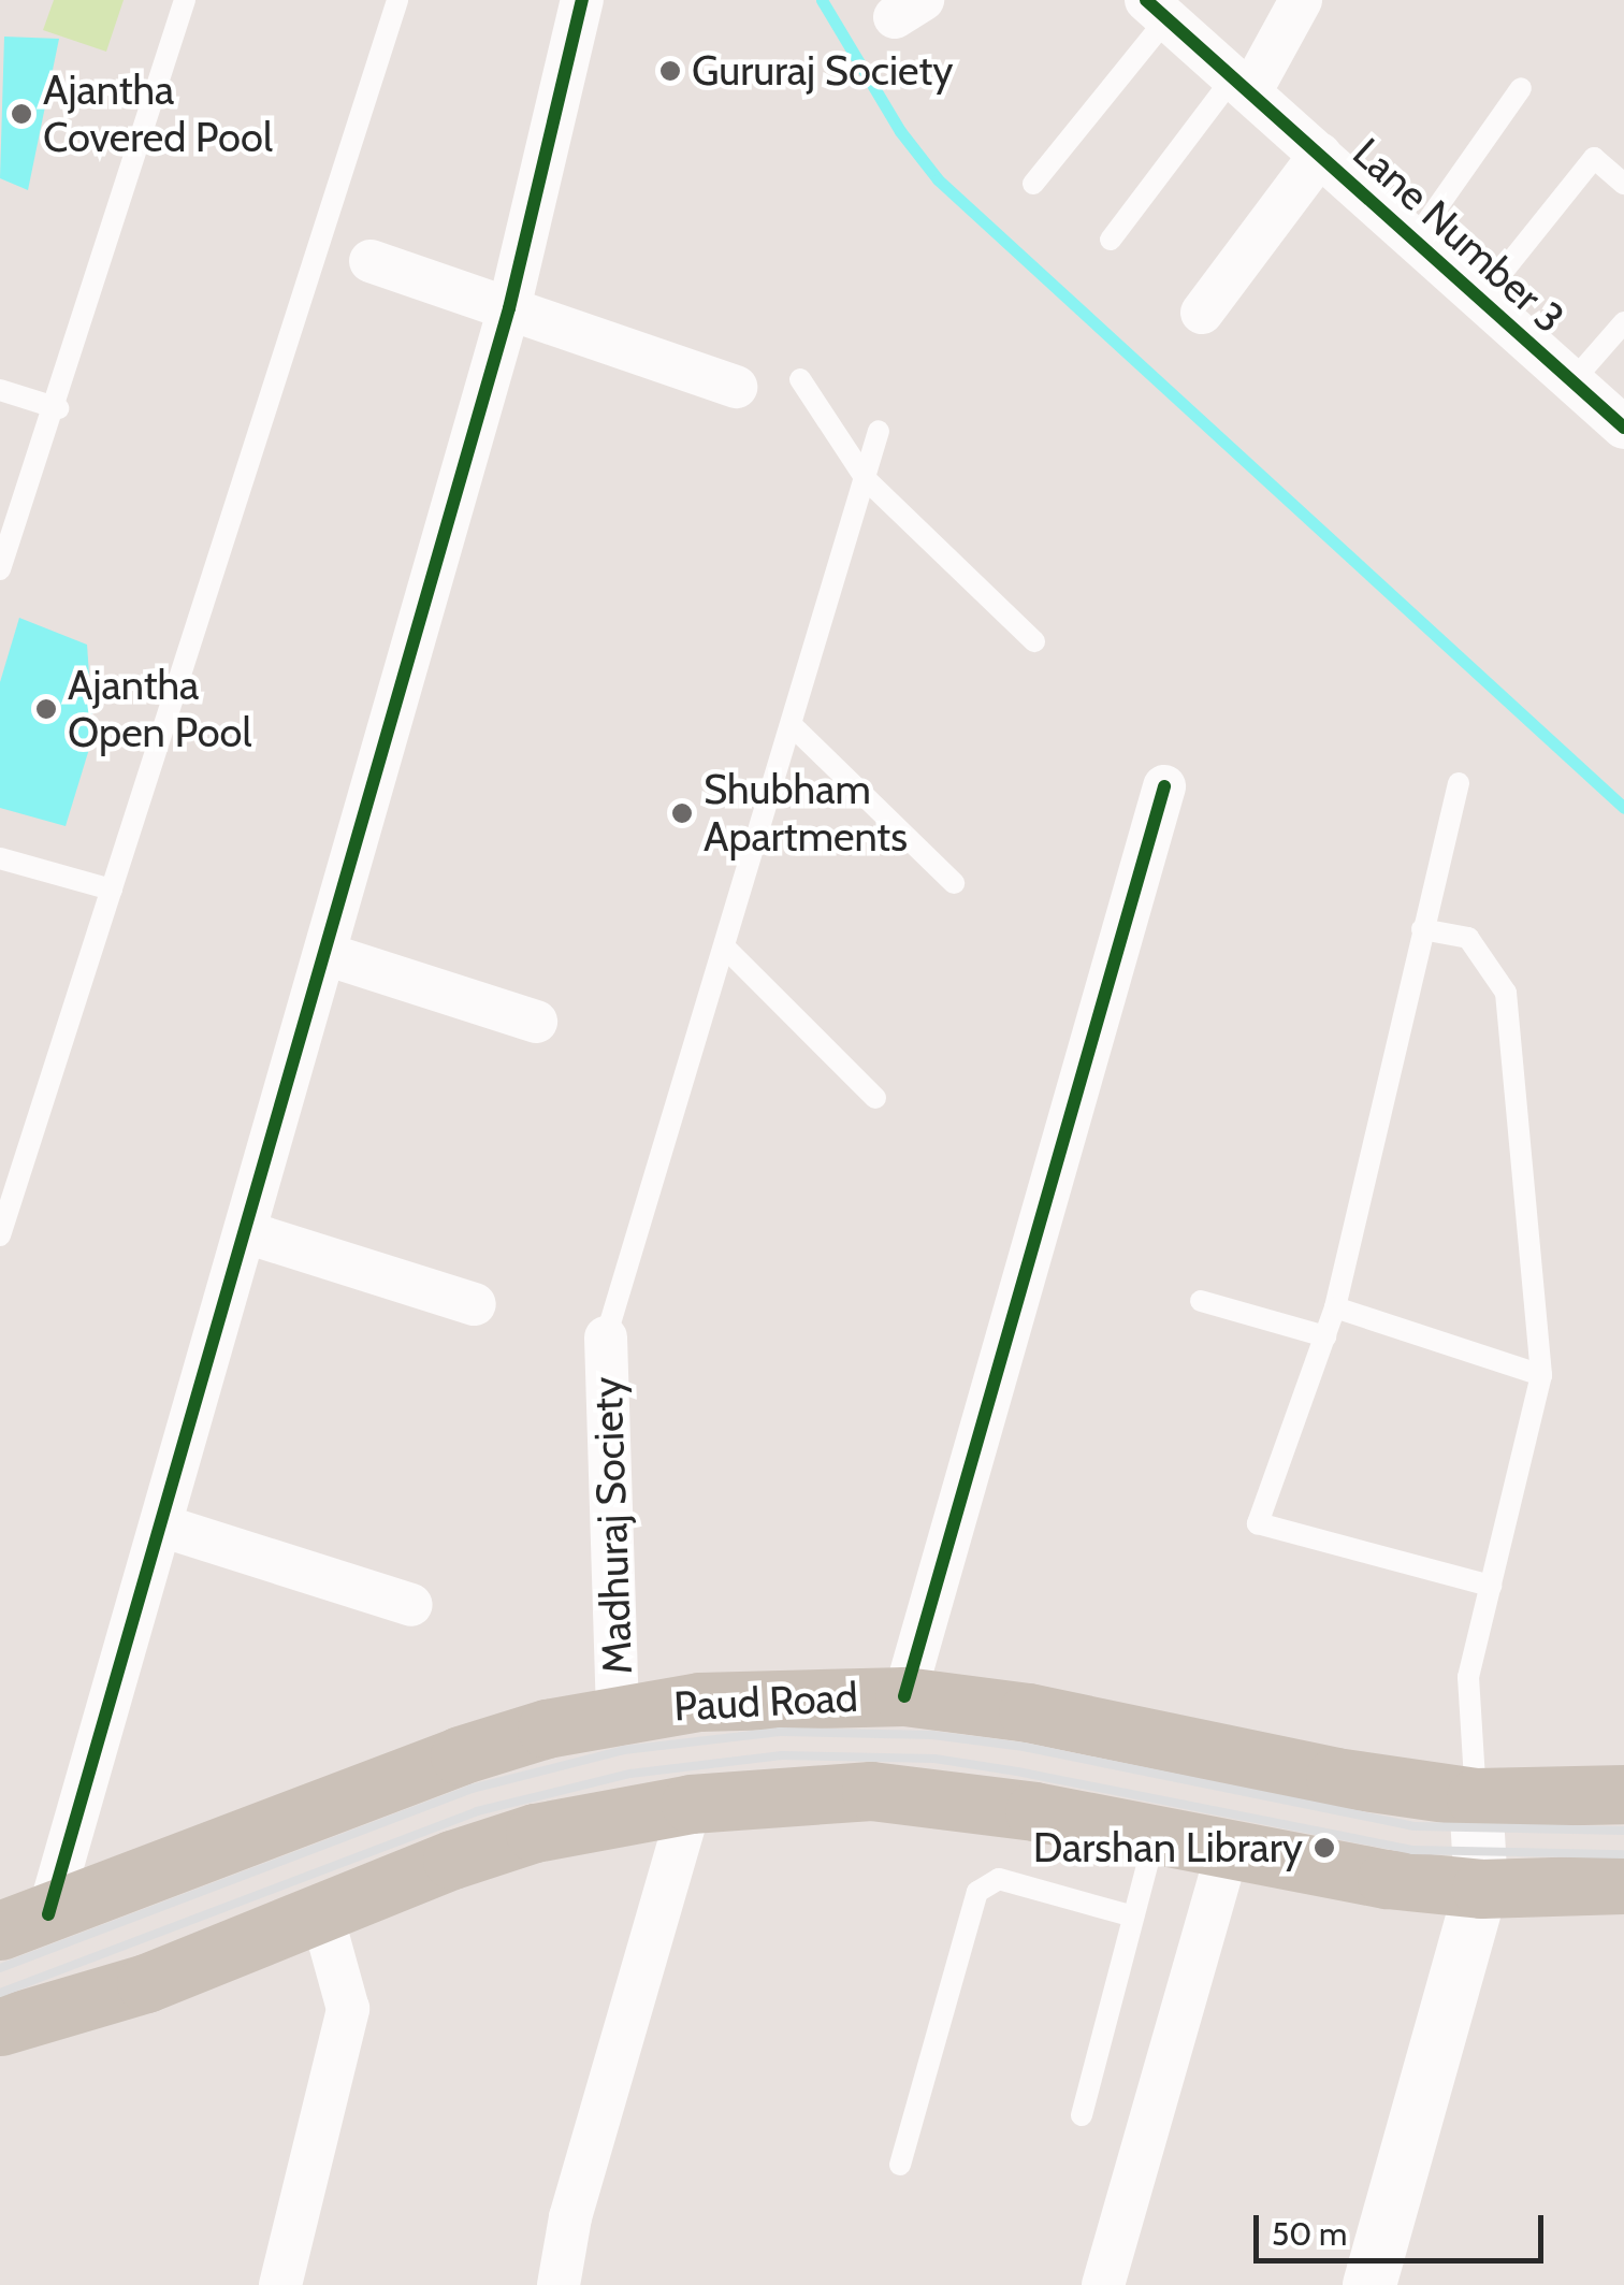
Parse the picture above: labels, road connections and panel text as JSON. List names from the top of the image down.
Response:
{
  "streets": {
    "main road": ["Paud Road"],
    "street": ["Lane Number 3", "Madhuraj Society"]
  },
  "crossings": [
    ["Madhuraj Society", "Paud Road"]
  ],
  "places": [
    "Gururaj Society",
    "Ajantha Covered Pool",
    "Ajantha Open Pool",
    "Shubham Apartments",
    "Darshan Library"
  ],
  "scale_bar": "50 m"
}
